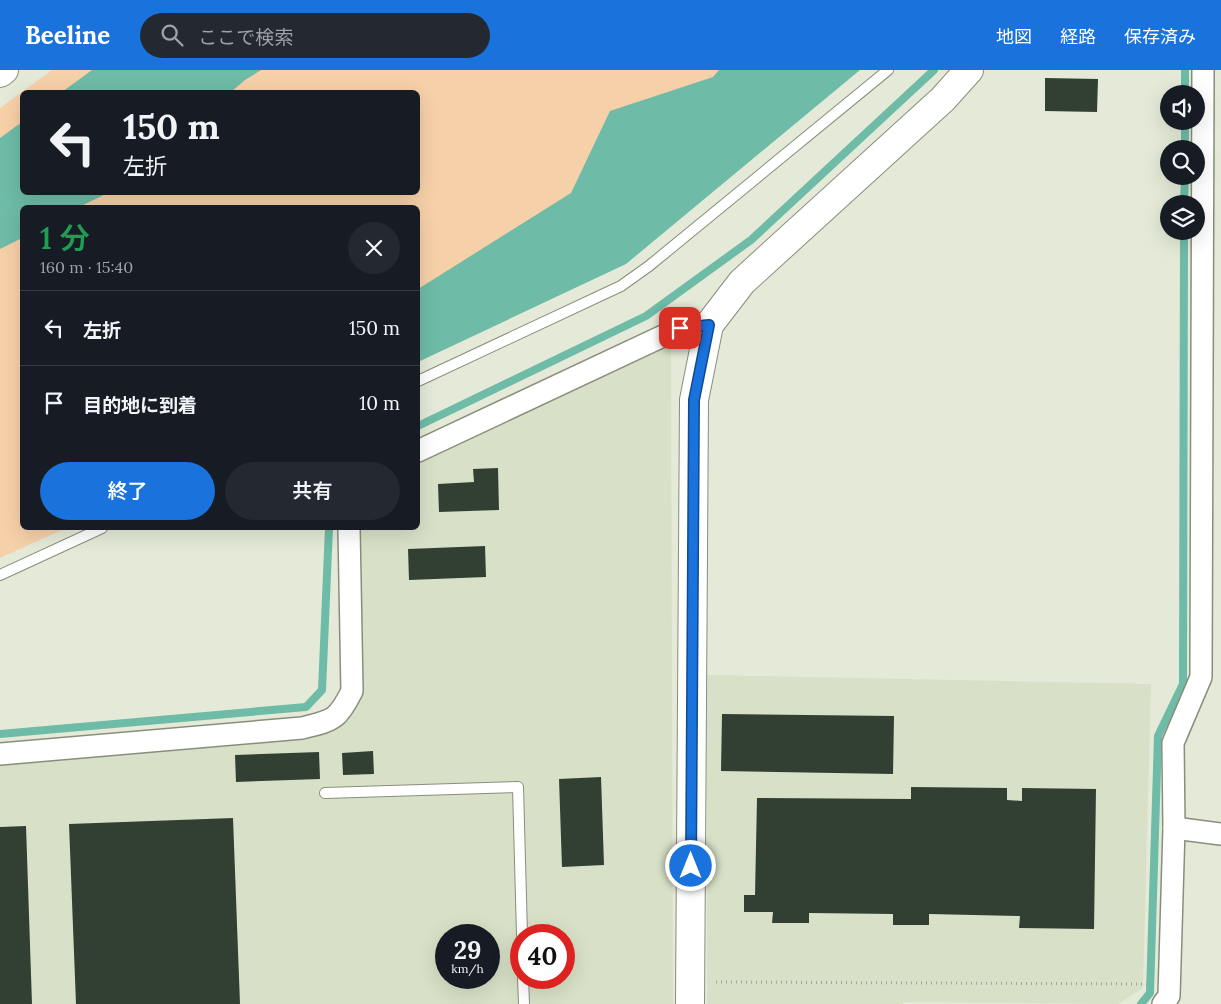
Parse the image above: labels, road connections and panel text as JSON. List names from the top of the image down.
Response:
{
  "page": {
    "header": "Beeline",
    "search": "ここで検索",
    "nav": ["地図", "経路", "保存済み"],
    "turn": ["150 m", "左折"],
    "heading": ["1 分", "160 m · 15:40"],
    "list": [
      {
        "name": "左折",
        "value": "150 m"
      },
      {
        "name": "目的地に到着",
        "value": "10 m"
      }
    ],
    "buttons": ["終了", "共有"],
    "speed": "29 km/h",
    "limit": "40"
  }
}
